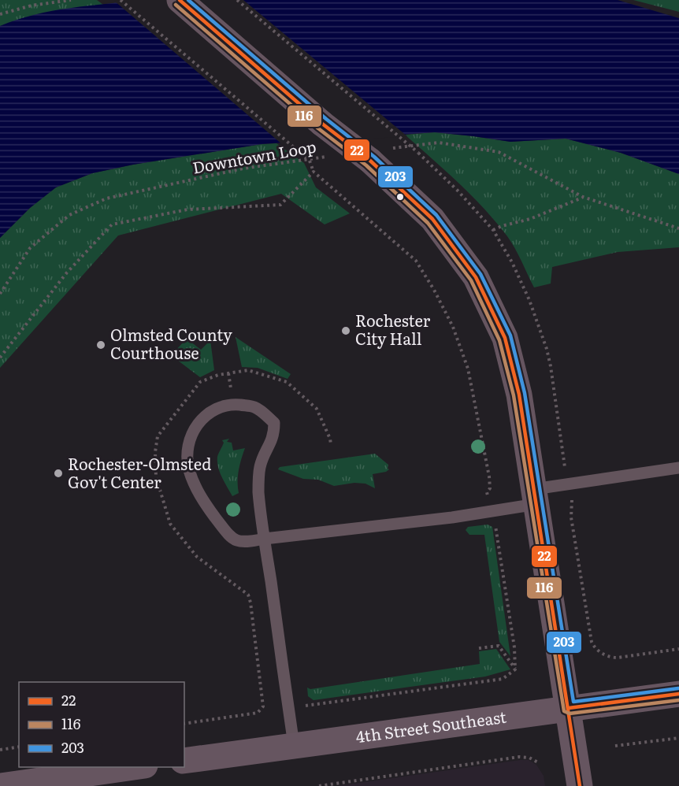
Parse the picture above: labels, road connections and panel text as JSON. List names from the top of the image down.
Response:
{
  "streets": {
    "main road": ["4th Street Southeast"],
    "path": ["Downtown Loop"]
  },
  "places": ["Rochester City Hall", "Olmsted County Courthouse", "Rochester-Olmsted Gov't Center"],
  "lines": ["transit line 22", "transit line 203", "transit line 116"],
  "legend": ["22", "116", "203"]
}
